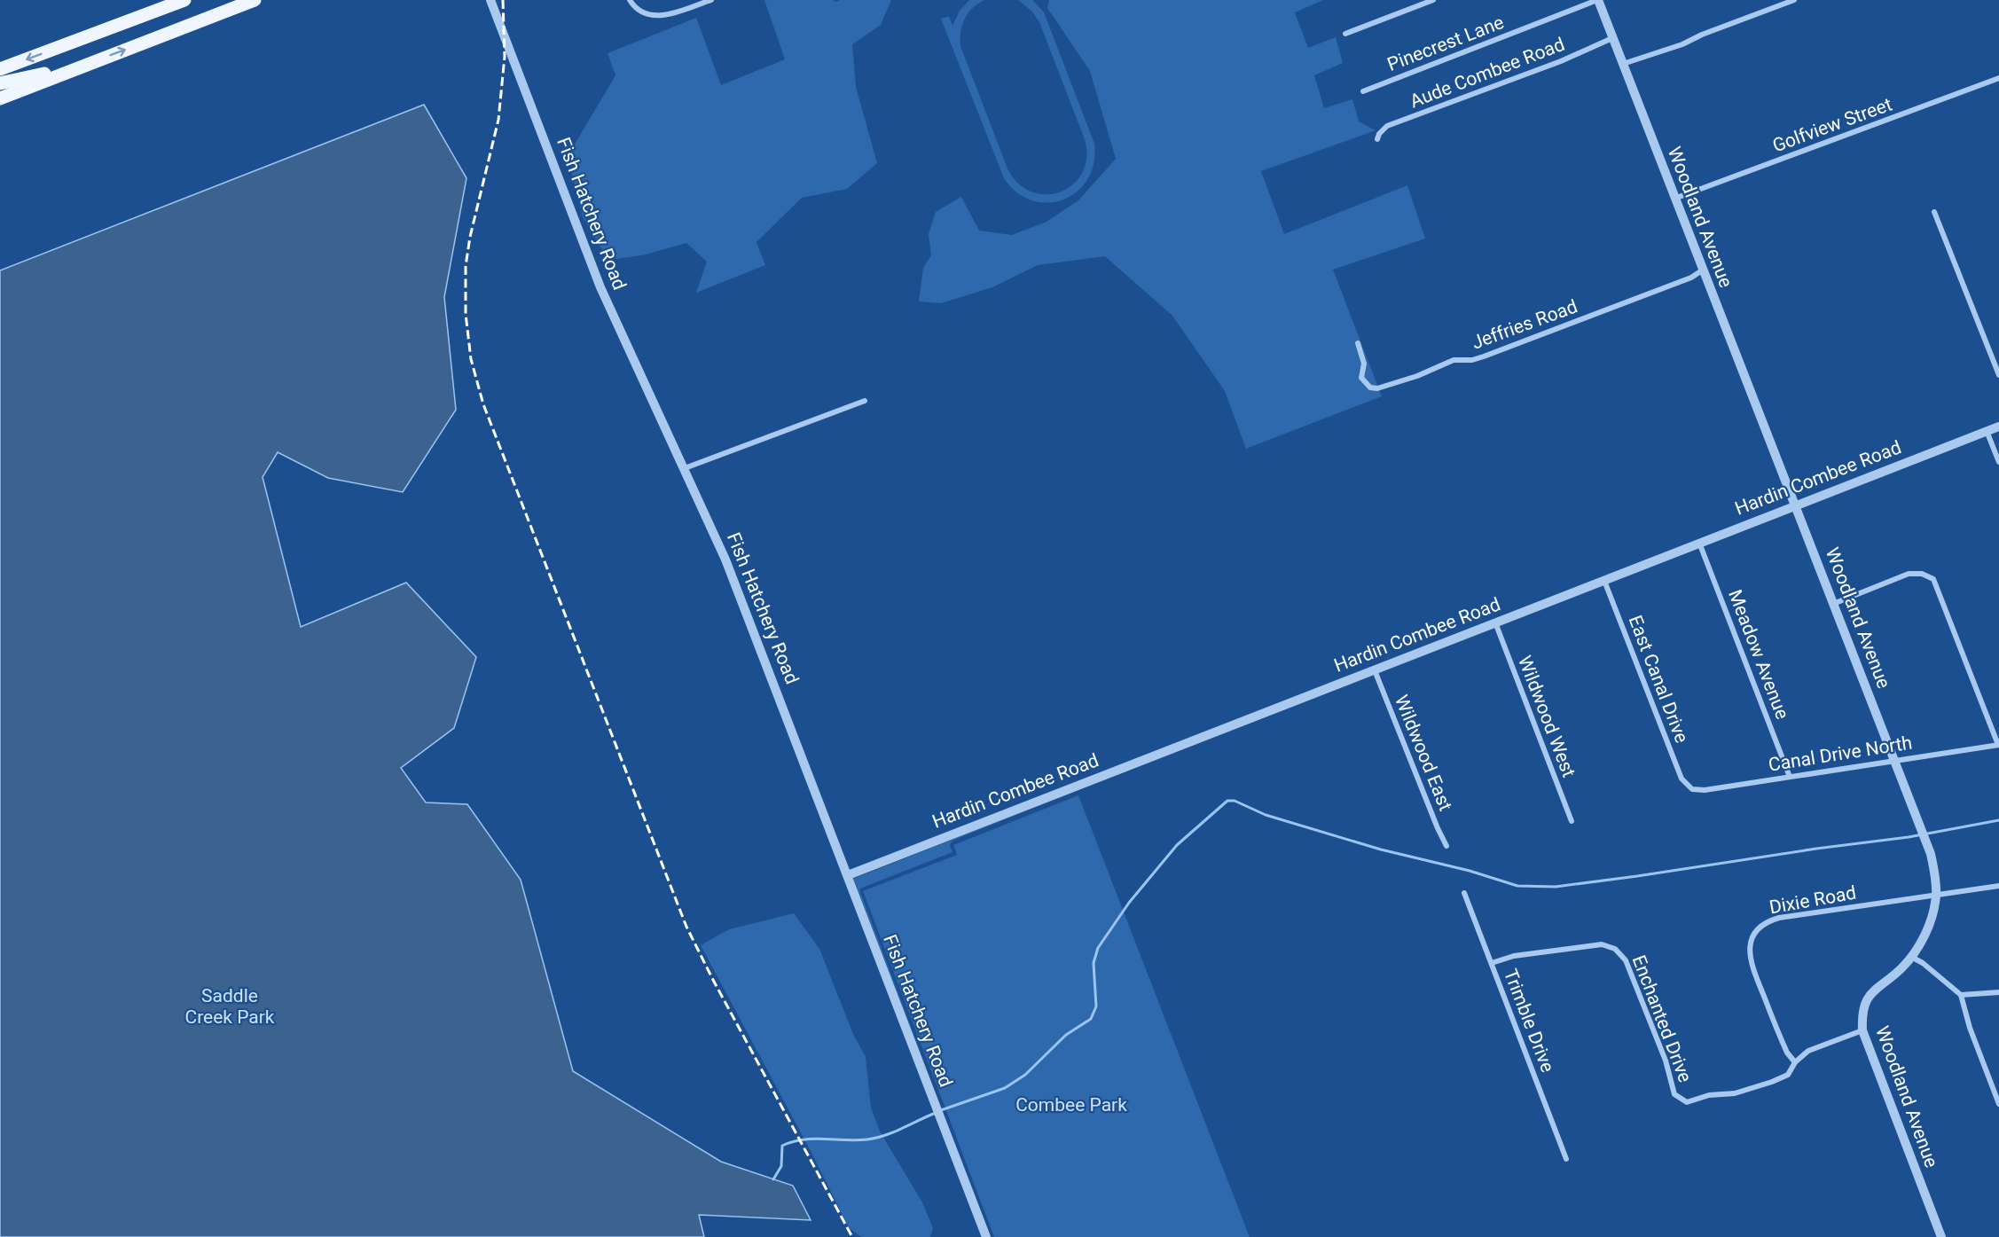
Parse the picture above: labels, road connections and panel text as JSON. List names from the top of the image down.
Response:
{
  "streets": {
    "street": [
      "Pinecrest Lane",
      "Aude Combee Road",
      "Golfview Street",
      "Fish Hatchery Road",
      "Woodland Avenue",
      "Jeffries Road",
      "Hardin Combee Road",
      "Meadow Avenue",
      "East Canal Drive",
      "Wildwood West",
      "Wildwood East",
      "Canal Drive North",
      "Dixie Road",
      "Enchanted Drive",
      "Trimble Drive"
    ]
  },
  "crossings": [
    ["Pinecrest Lane", "Woodland Avenue"],
    ["Aude Combee Road", "Woodland Avenue"],
    ["Golfview Street", "Woodland Avenue"],
    ["Fish Hatchery Road", "Hardin Combee Road"],
    ["Woodland Avenue", "Jeffries Road"],
    ["Woodland Avenue", "Hardin Combee Road"],
    ["Woodland Avenue", "Canal Drive North"],
    ["Woodland Avenue", "Dixie Road"],
    ["Hardin Combee Road", "Meadow Avenue"],
    ["Hardin Combee Road", "East Canal Drive"],
    ["Hardin Combee Road", "Wildwood West"],
    ["Hardin Combee Road", "Wildwood East"],
    ["Meadow Avenue", "Canal Drive North"],
    ["East Canal Drive", "Canal Drive North"],
    ["Dixie Road", "Enchanted Drive"],
    ["Enchanted Drive", "Trimble Drive"]
  ],
  "parks": ["Saddle Creek Park", "Combee Park"]
}
